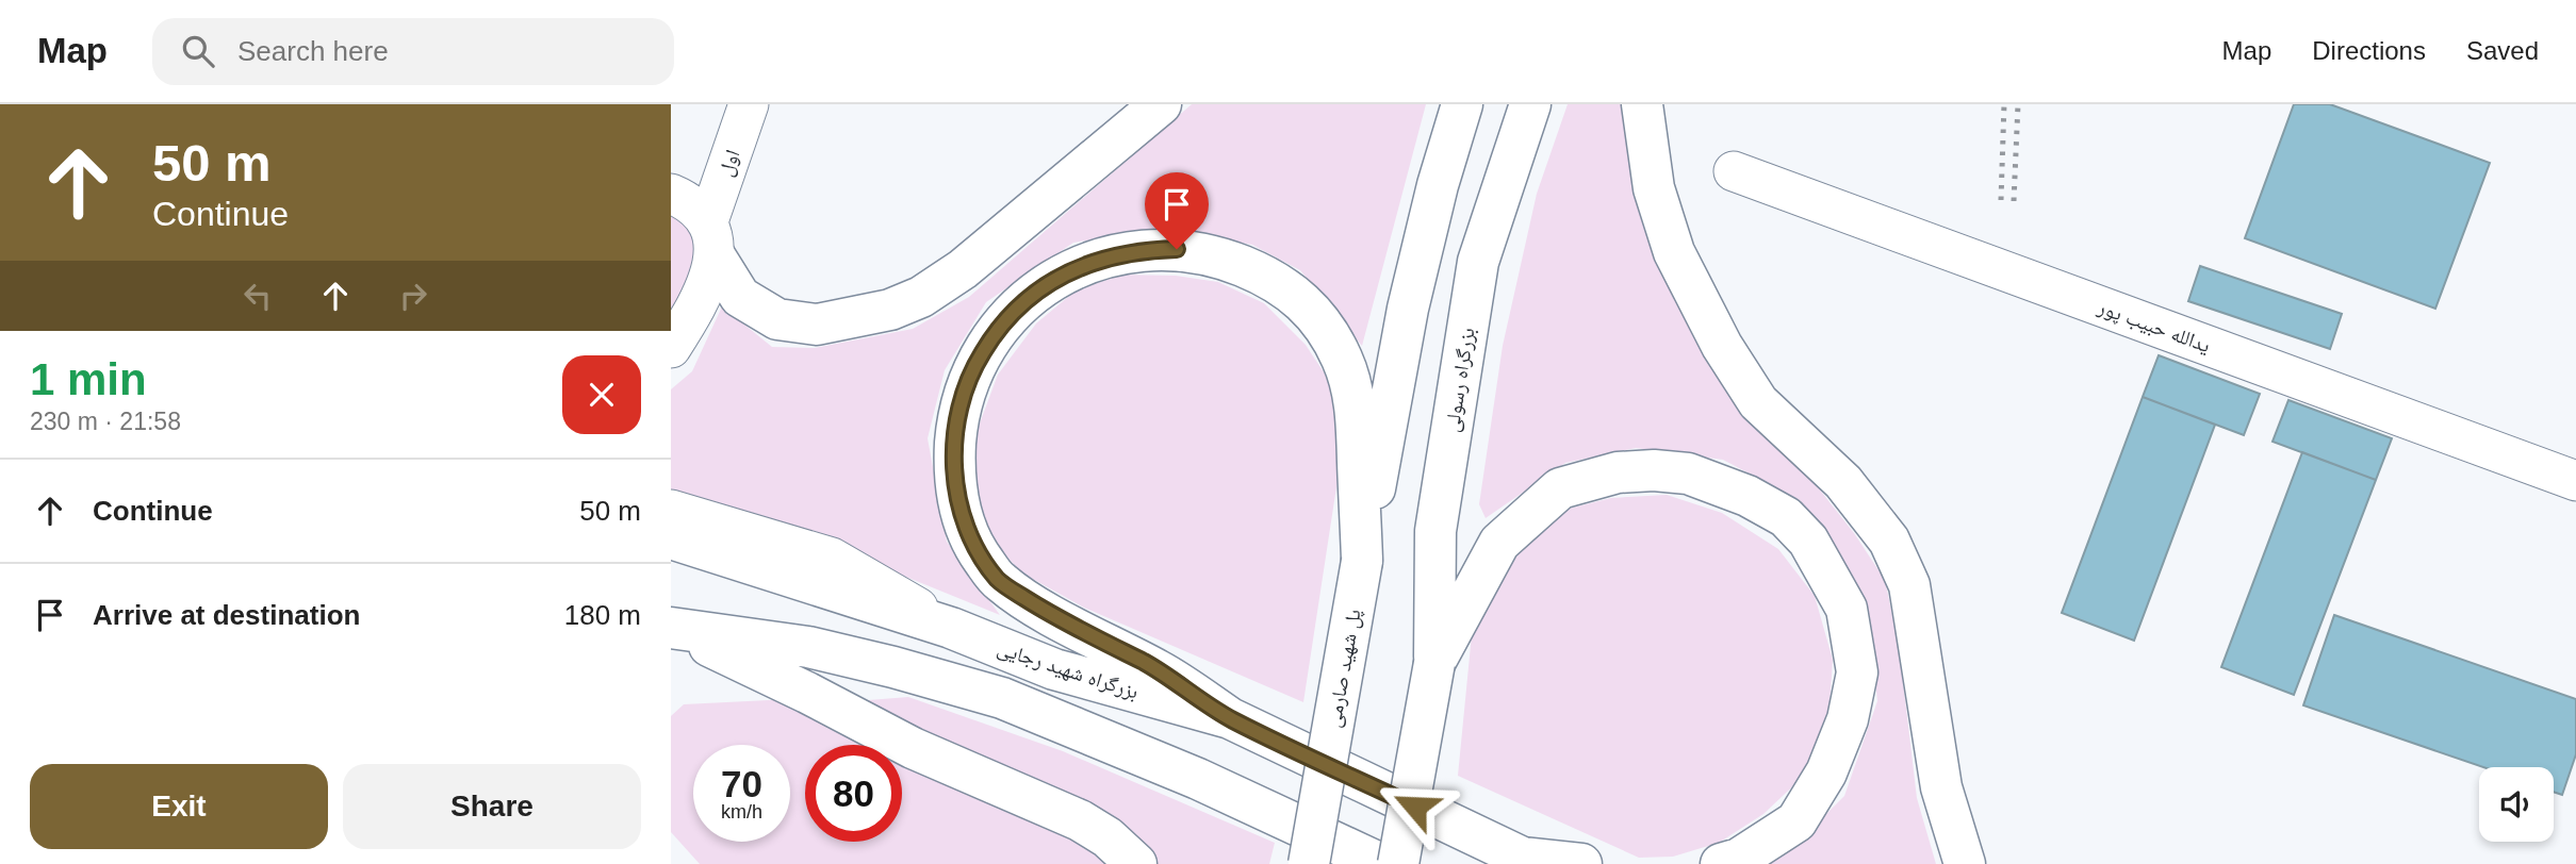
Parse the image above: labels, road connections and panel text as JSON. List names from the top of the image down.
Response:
{
  "streets": {
    "highway": ["بزرگراه رسولی", "پل شهید صارمی", "بزرگراه شهید رجایی"],
    "street": ["اول", "یدالله حبیب پور"]
  },
  "page": {
    "header": "Map",
    "search": "Search here",
    "nav": ["Map", "Directions", "Saved"],
    "turn": ["50 m", "Continue"],
    "heading": ["1 min", "230 m · 21:58"],
    "list": [
      {
        "name": "Continue",
        "value": "50 m"
      },
      {
        "name": "Arrive at destination",
        "value": "180 m"
      }
    ],
    "speed": "70 km/h",
    "limit": "80",
    "buttons": ["Exit", "Share"]
  }
}
